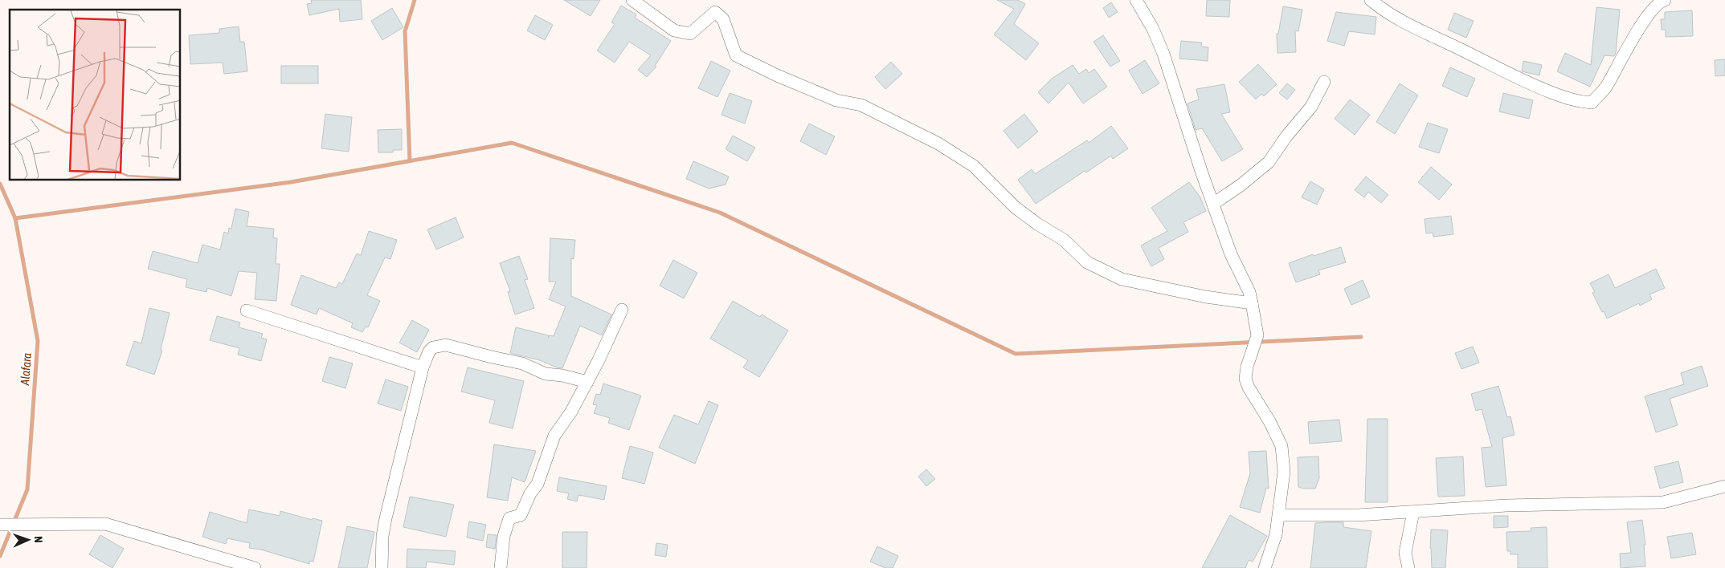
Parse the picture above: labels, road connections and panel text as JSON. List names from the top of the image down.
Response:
{
  "water": ["Alafara"],
  "north": "right"
}
